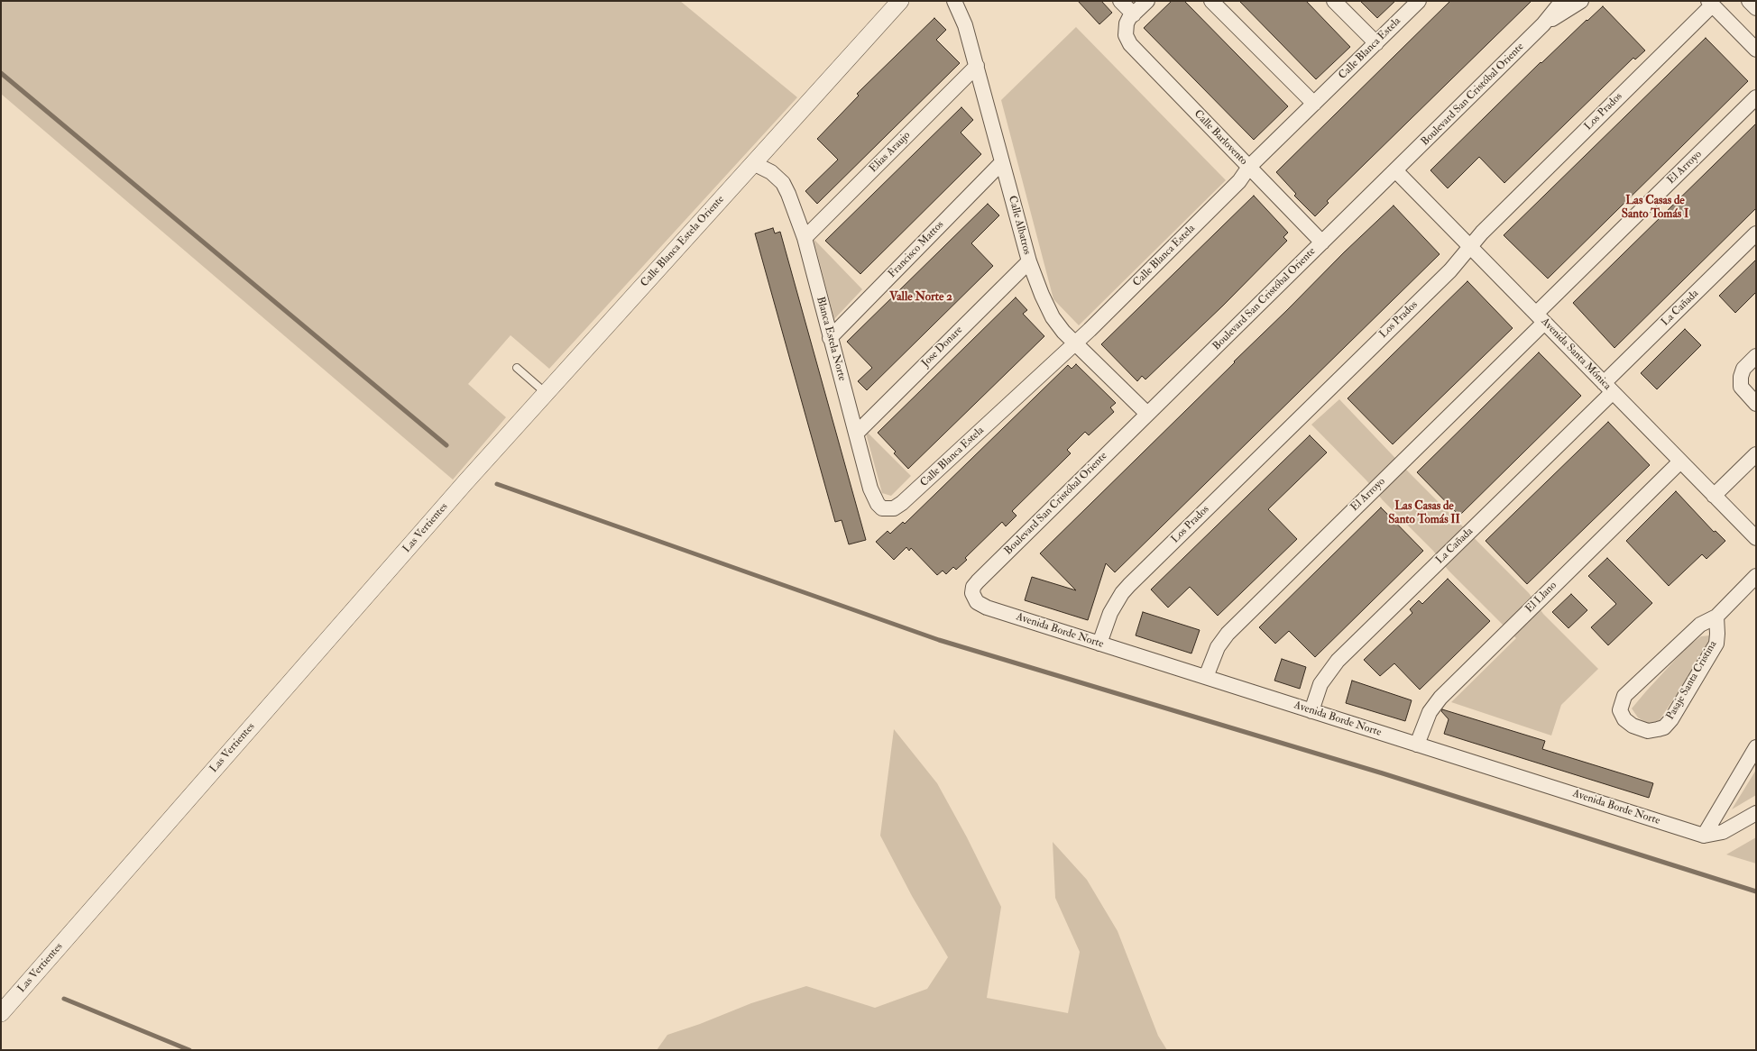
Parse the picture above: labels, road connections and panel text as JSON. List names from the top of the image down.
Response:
{
  "streets": {
    "street": [
      "Calle Blanca Estela",
      "Boulevard San Cristóbal Oriente",
      "Los Prados",
      "Calle Barlovento",
      "Elias Araujo",
      "El Arroyo",
      "Calle Albatros",
      "Calle Blanca Estela Oriente",
      "Francisco Mattos",
      "La Cañada",
      "Blanca Estela Norte",
      "Jose Donare",
      "Avenida Santa Mónica",
      "Las Vertientes",
      "El Llano",
      "Avenida Borde Norte",
      "Pasaje Santa Cristina"
    ]
  },
  "crossings": [
    ["Calle Blanca Estela", "Calle Barlovento"],
    ["Calle Blanca Estela", "Calle Albatros"],
    ["Calle Blanca Estela", "Blanca Estela Norte"],
    ["Boulevard San Cristóbal Oriente", "Calle Barlovento"],
    ["Boulevard San Cristóbal Oriente", "Calle Albatros"],
    ["Boulevard San Cristóbal Oriente", "Avenida Santa Mónica"],
    ["Boulevard San Cristóbal Oriente", "Avenida Borde Norte"],
    ["Los Prados", "Avenida Santa Mónica"],
    ["Los Prados", "Avenida Borde Norte"],
    ["Elias Araujo", "Calle Albatros"],
    ["Elias Araujo", "Blanca Estela Norte"],
    ["El Arroyo", "Avenida Santa Mónica"],
    ["El Arroyo", "Avenida Borde Norte"],
    ["Calle Albatros", "Francisco Mattos"],
    ["Calle Albatros", "Jose Donare"],
    ["Calle Blanca Estela Oriente", "Blanca Estela Norte"],
    ["Calle Blanca Estela Oriente", "Las Vertientes"],
    ["Francisco Mattos", "Blanca Estela Norte"],
    ["La Cañada", "Avenida Santa Mónica"],
    ["La Cañada", "Avenida Borde Norte"],
    ["Blanca Estela Norte", "Jose Donare"],
    ["Avenida Santa Mónica", "El Llano"],
    ["El Llano", "Avenida Borde Norte"]
  ],
  "districts": ["Las Casas de Santo Tomás I", "Valle Norte 2", "Las Casas de Santo Tomás II"]
}
